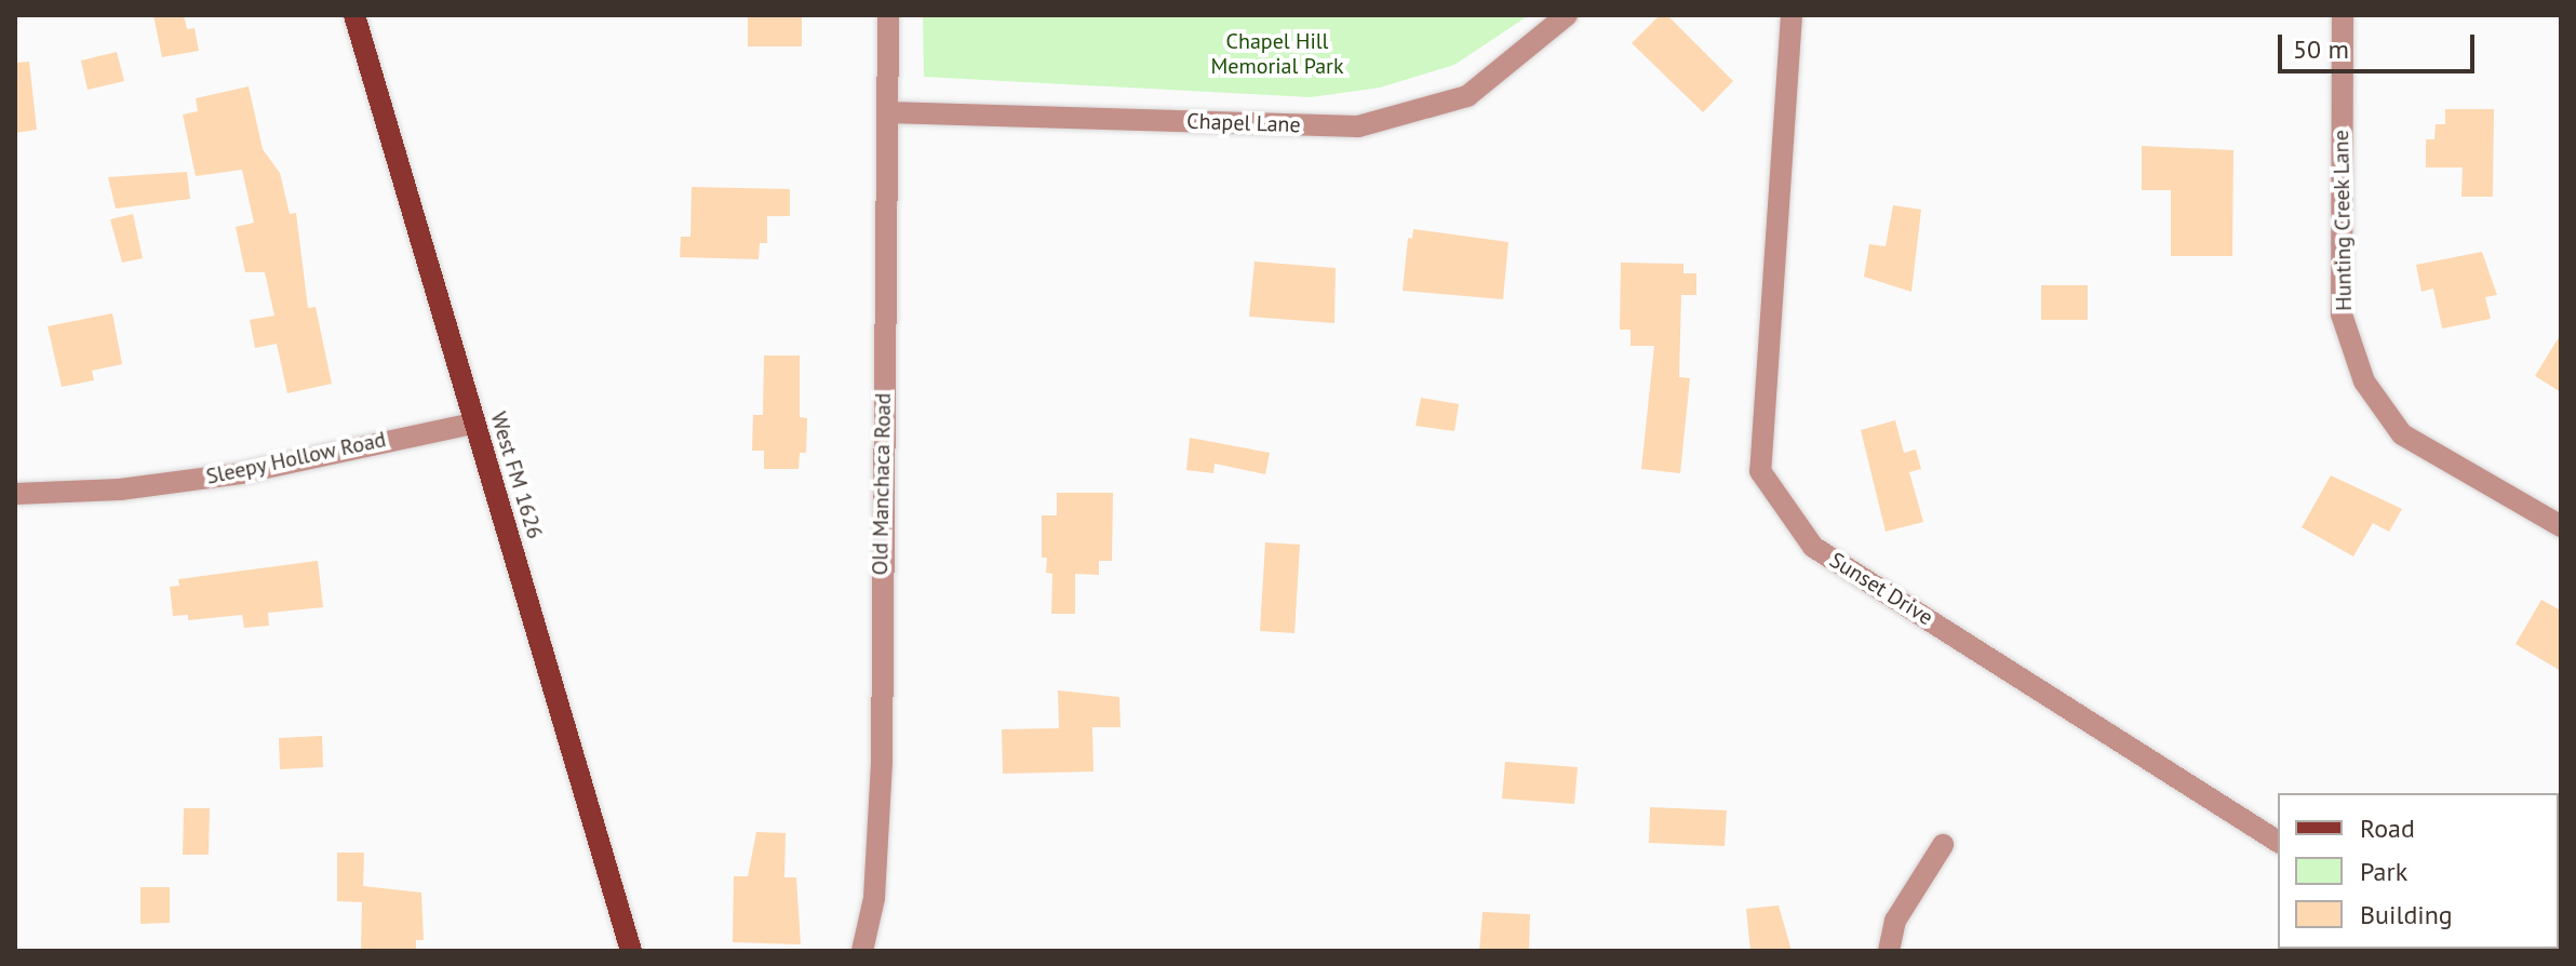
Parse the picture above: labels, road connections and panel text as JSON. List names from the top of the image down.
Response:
{
  "streets": {
    "main road": ["West FM 1626"],
    "street": [
      "Chapel Lane",
      "Hunting Creek Lane",
      "Sleepy Hollow Road",
      "Old Manchaca Road",
      "Sunset Drive"
    ]
  },
  "crossings": [
    ["Chapel Lane", "Old Manchaca Road"],
    ["Sleepy Hollow Road", "West FM 1626"]
  ],
  "parks": ["Chapel Hill Memorial Park"],
  "legend": ["Road", "Park", "Building"],
  "scale_bar": "50 m"
}
